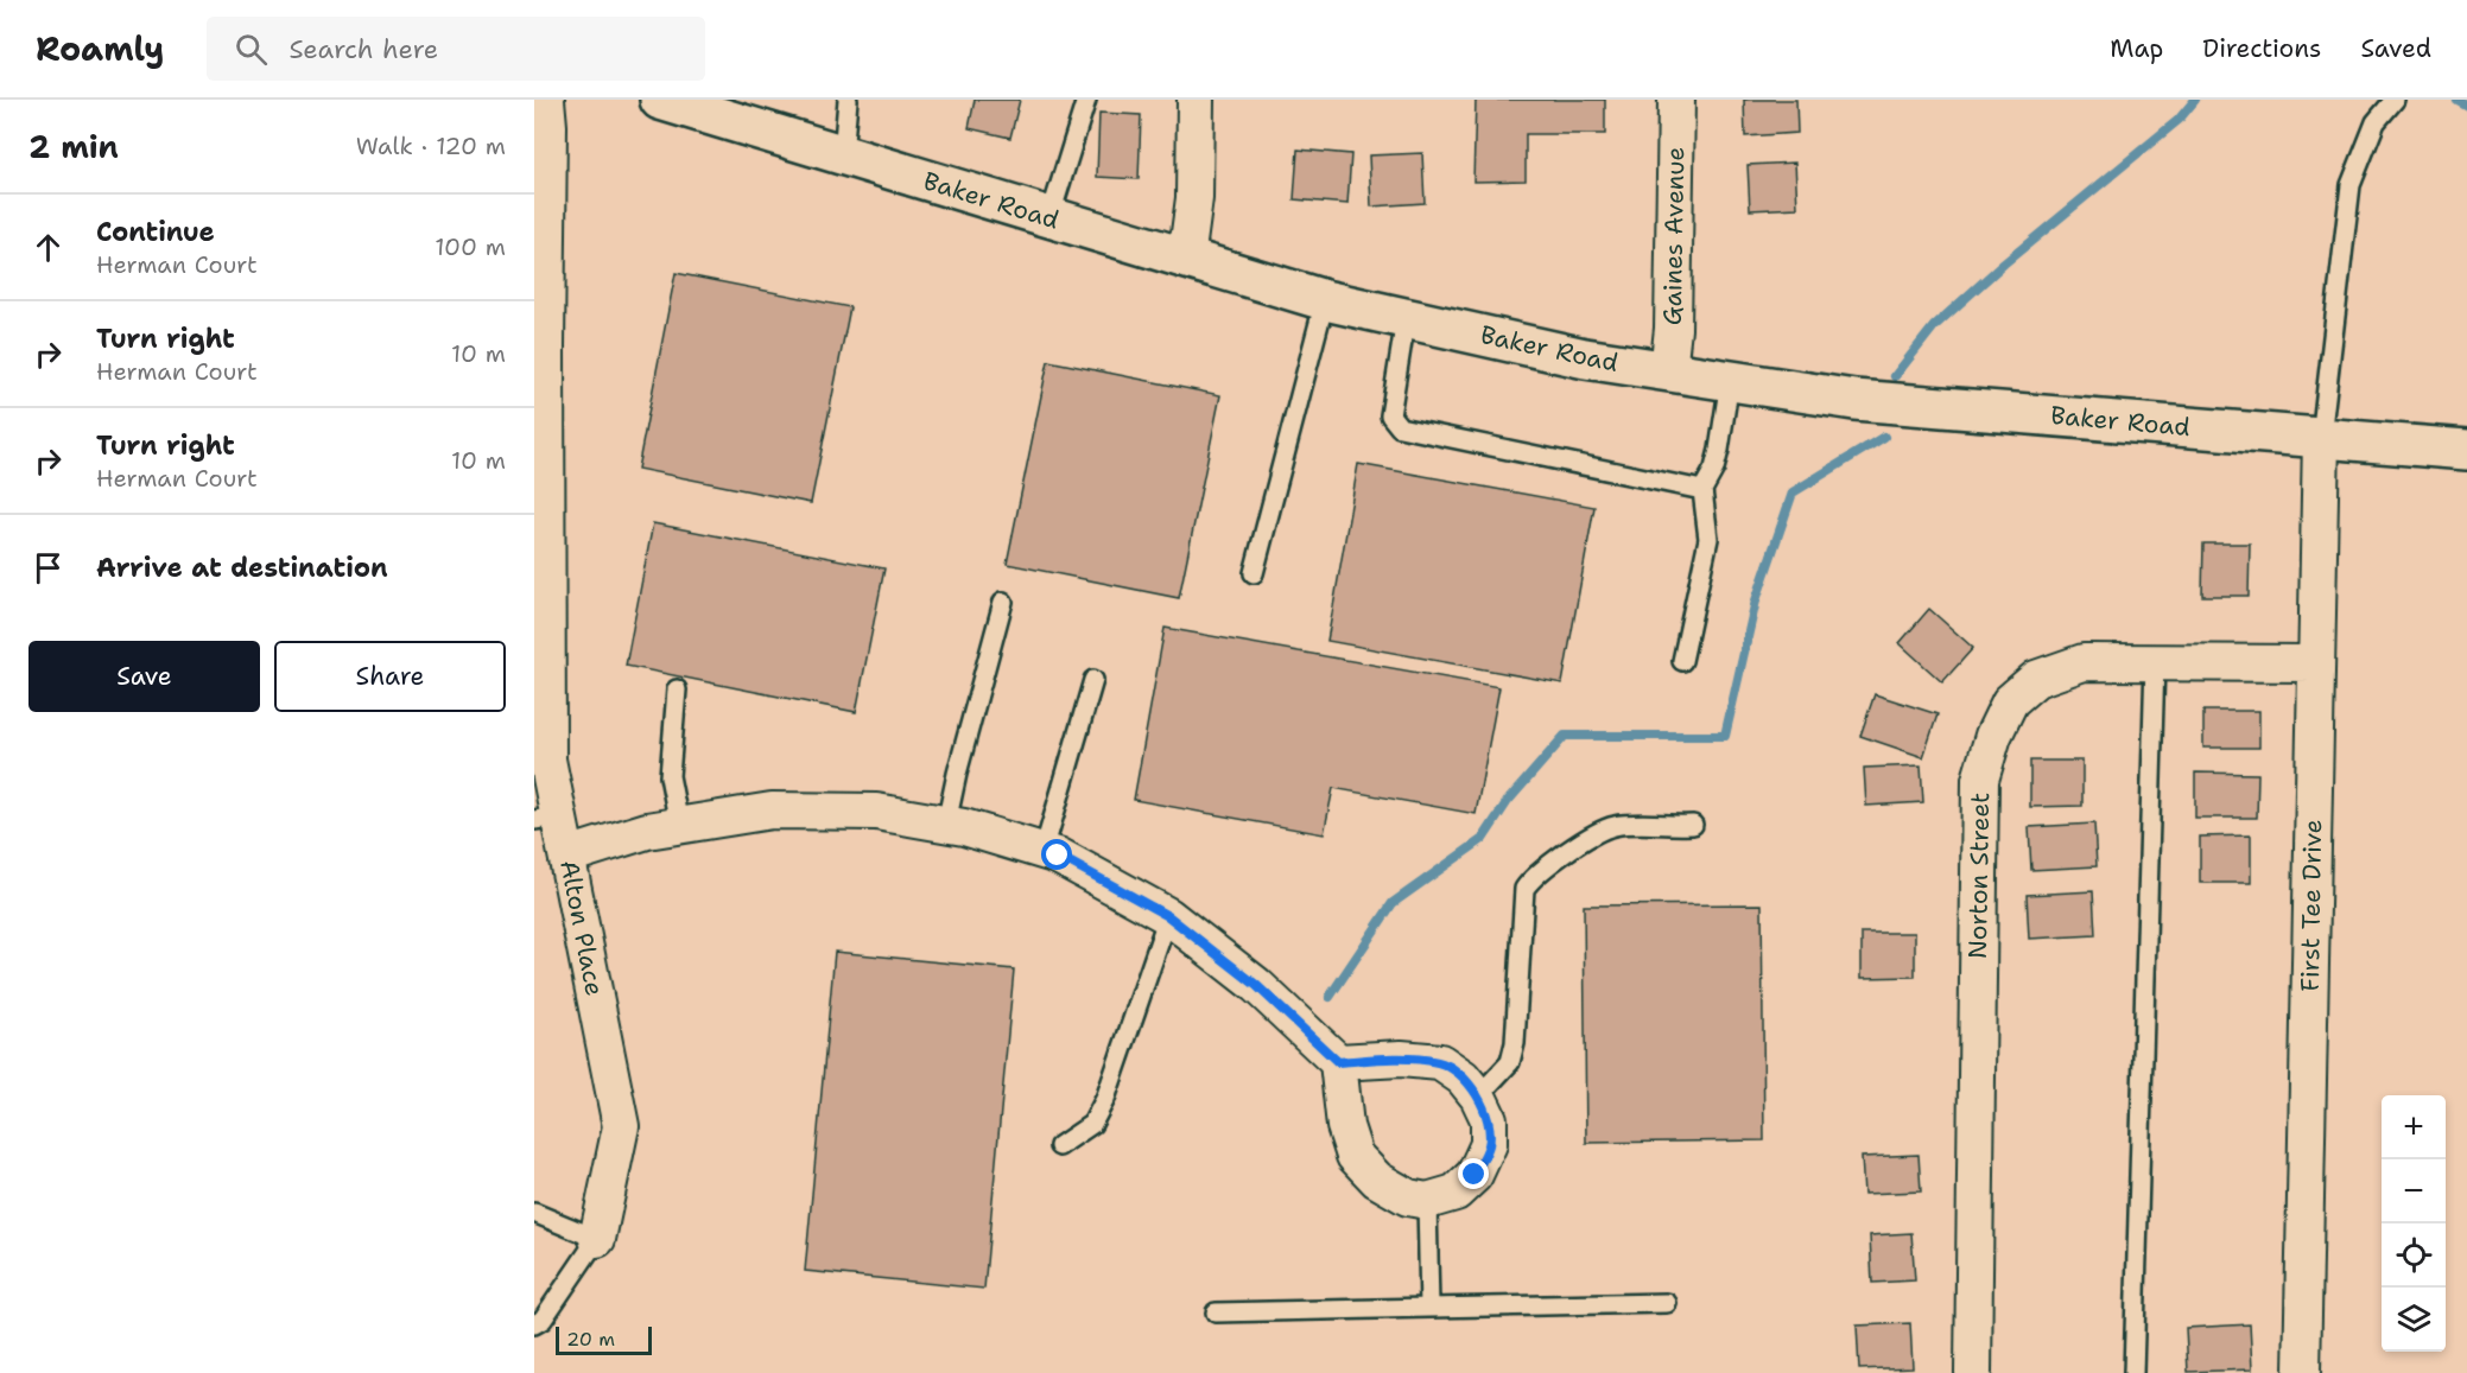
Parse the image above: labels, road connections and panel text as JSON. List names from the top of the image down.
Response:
{
  "streets": {
    "street": [
      "Baker Road",
      "Gaines Avenue",
      "Norton Street",
      "First Tee Drive",
      "Alton Place"
    ]
  },
  "crossings": [
    ["Baker Road", "Gaines Avenue"],
    ["Baker Road", "First Tee Drive"],
    ["Norton Street", "First Tee Drive"]
  ],
  "scale_bar": "20 m",
  "page": {
    "header": "Roamly",
    "search": "Search here",
    "nav": ["Map", "Directions", "Saved"],
    "heading": ["2 min", "Walk · 120 m"],
    "list": [
      ["Continue", "Herman Court", "100 m"],
      ["Turn right", "Herman Court", "10 m"],
      ["Turn right", "Herman Court", "10 m"],
      "Arrive at destination"
    ],
    "buttons": ["Save", "Share"],
    "map_buttons": ["+", "−"],
    "scale": "20 m"
  }
}
